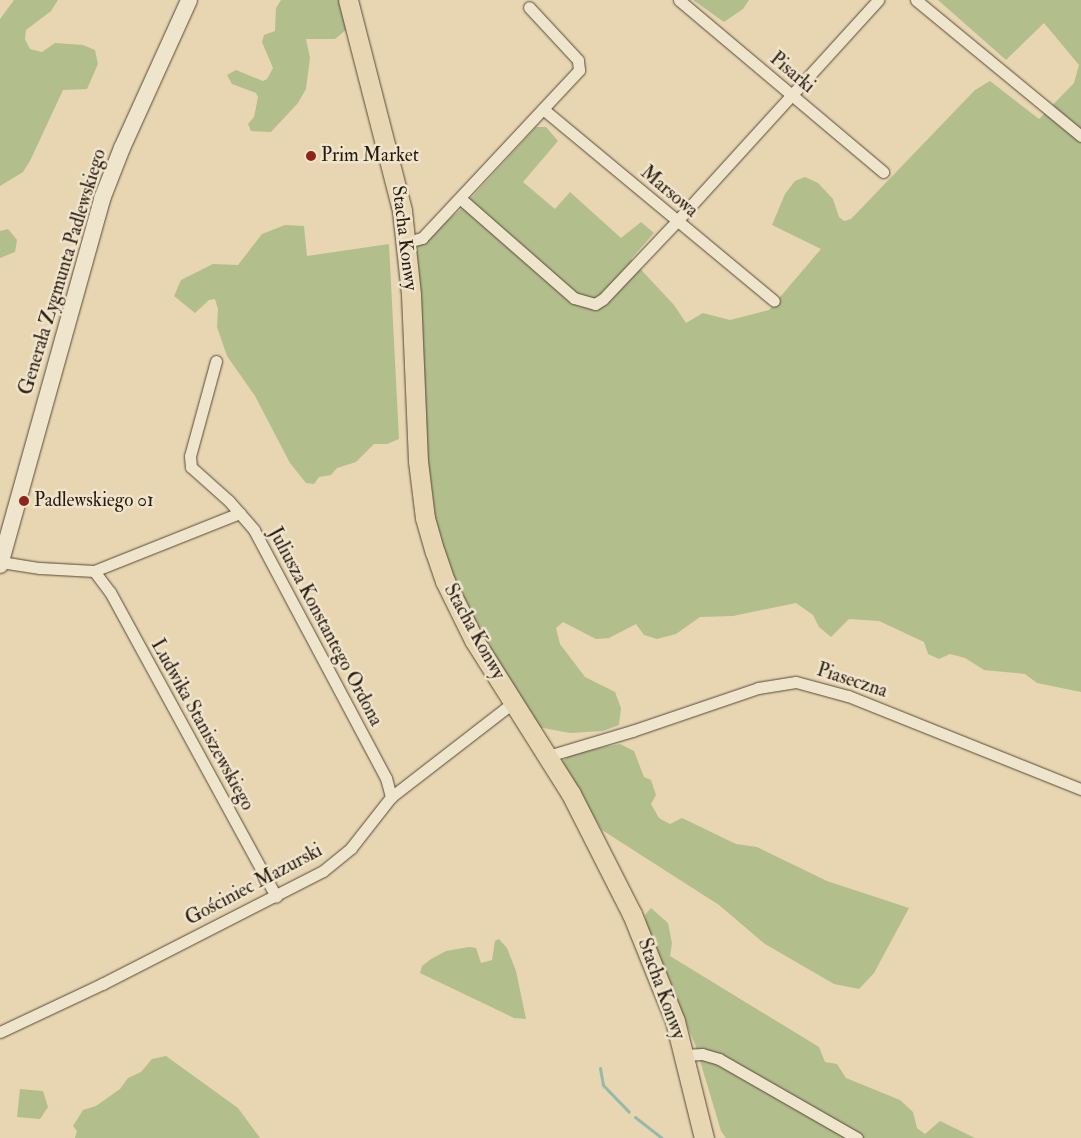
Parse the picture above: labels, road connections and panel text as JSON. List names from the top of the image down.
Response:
{
  "streets": {
    "main road": ["Stacha Konwy"],
    "street": [
      "Pisarki",
      "Marsowa",
      "Generała Zygmunta Padlewskiego",
      "Juliusza Konstantego Ordona",
      "Piaseczna",
      "Ludwika Staniszewskiego",
      "Gościniec Mazurski"
    ]
  },
  "crossings": [
    ["Stacha Konwy", "Piaseczna"],
    ["Stacha Konwy", "Gościniec Mazurski"],
    ["Juliusza Konstantego Ordona", "Gościniec Mazurski"],
    ["Ludwika Staniszewskiego", "Gościniec Mazurski"]
  ],
  "places": ["Prim Market", "Padlewskiego 01"]
}
